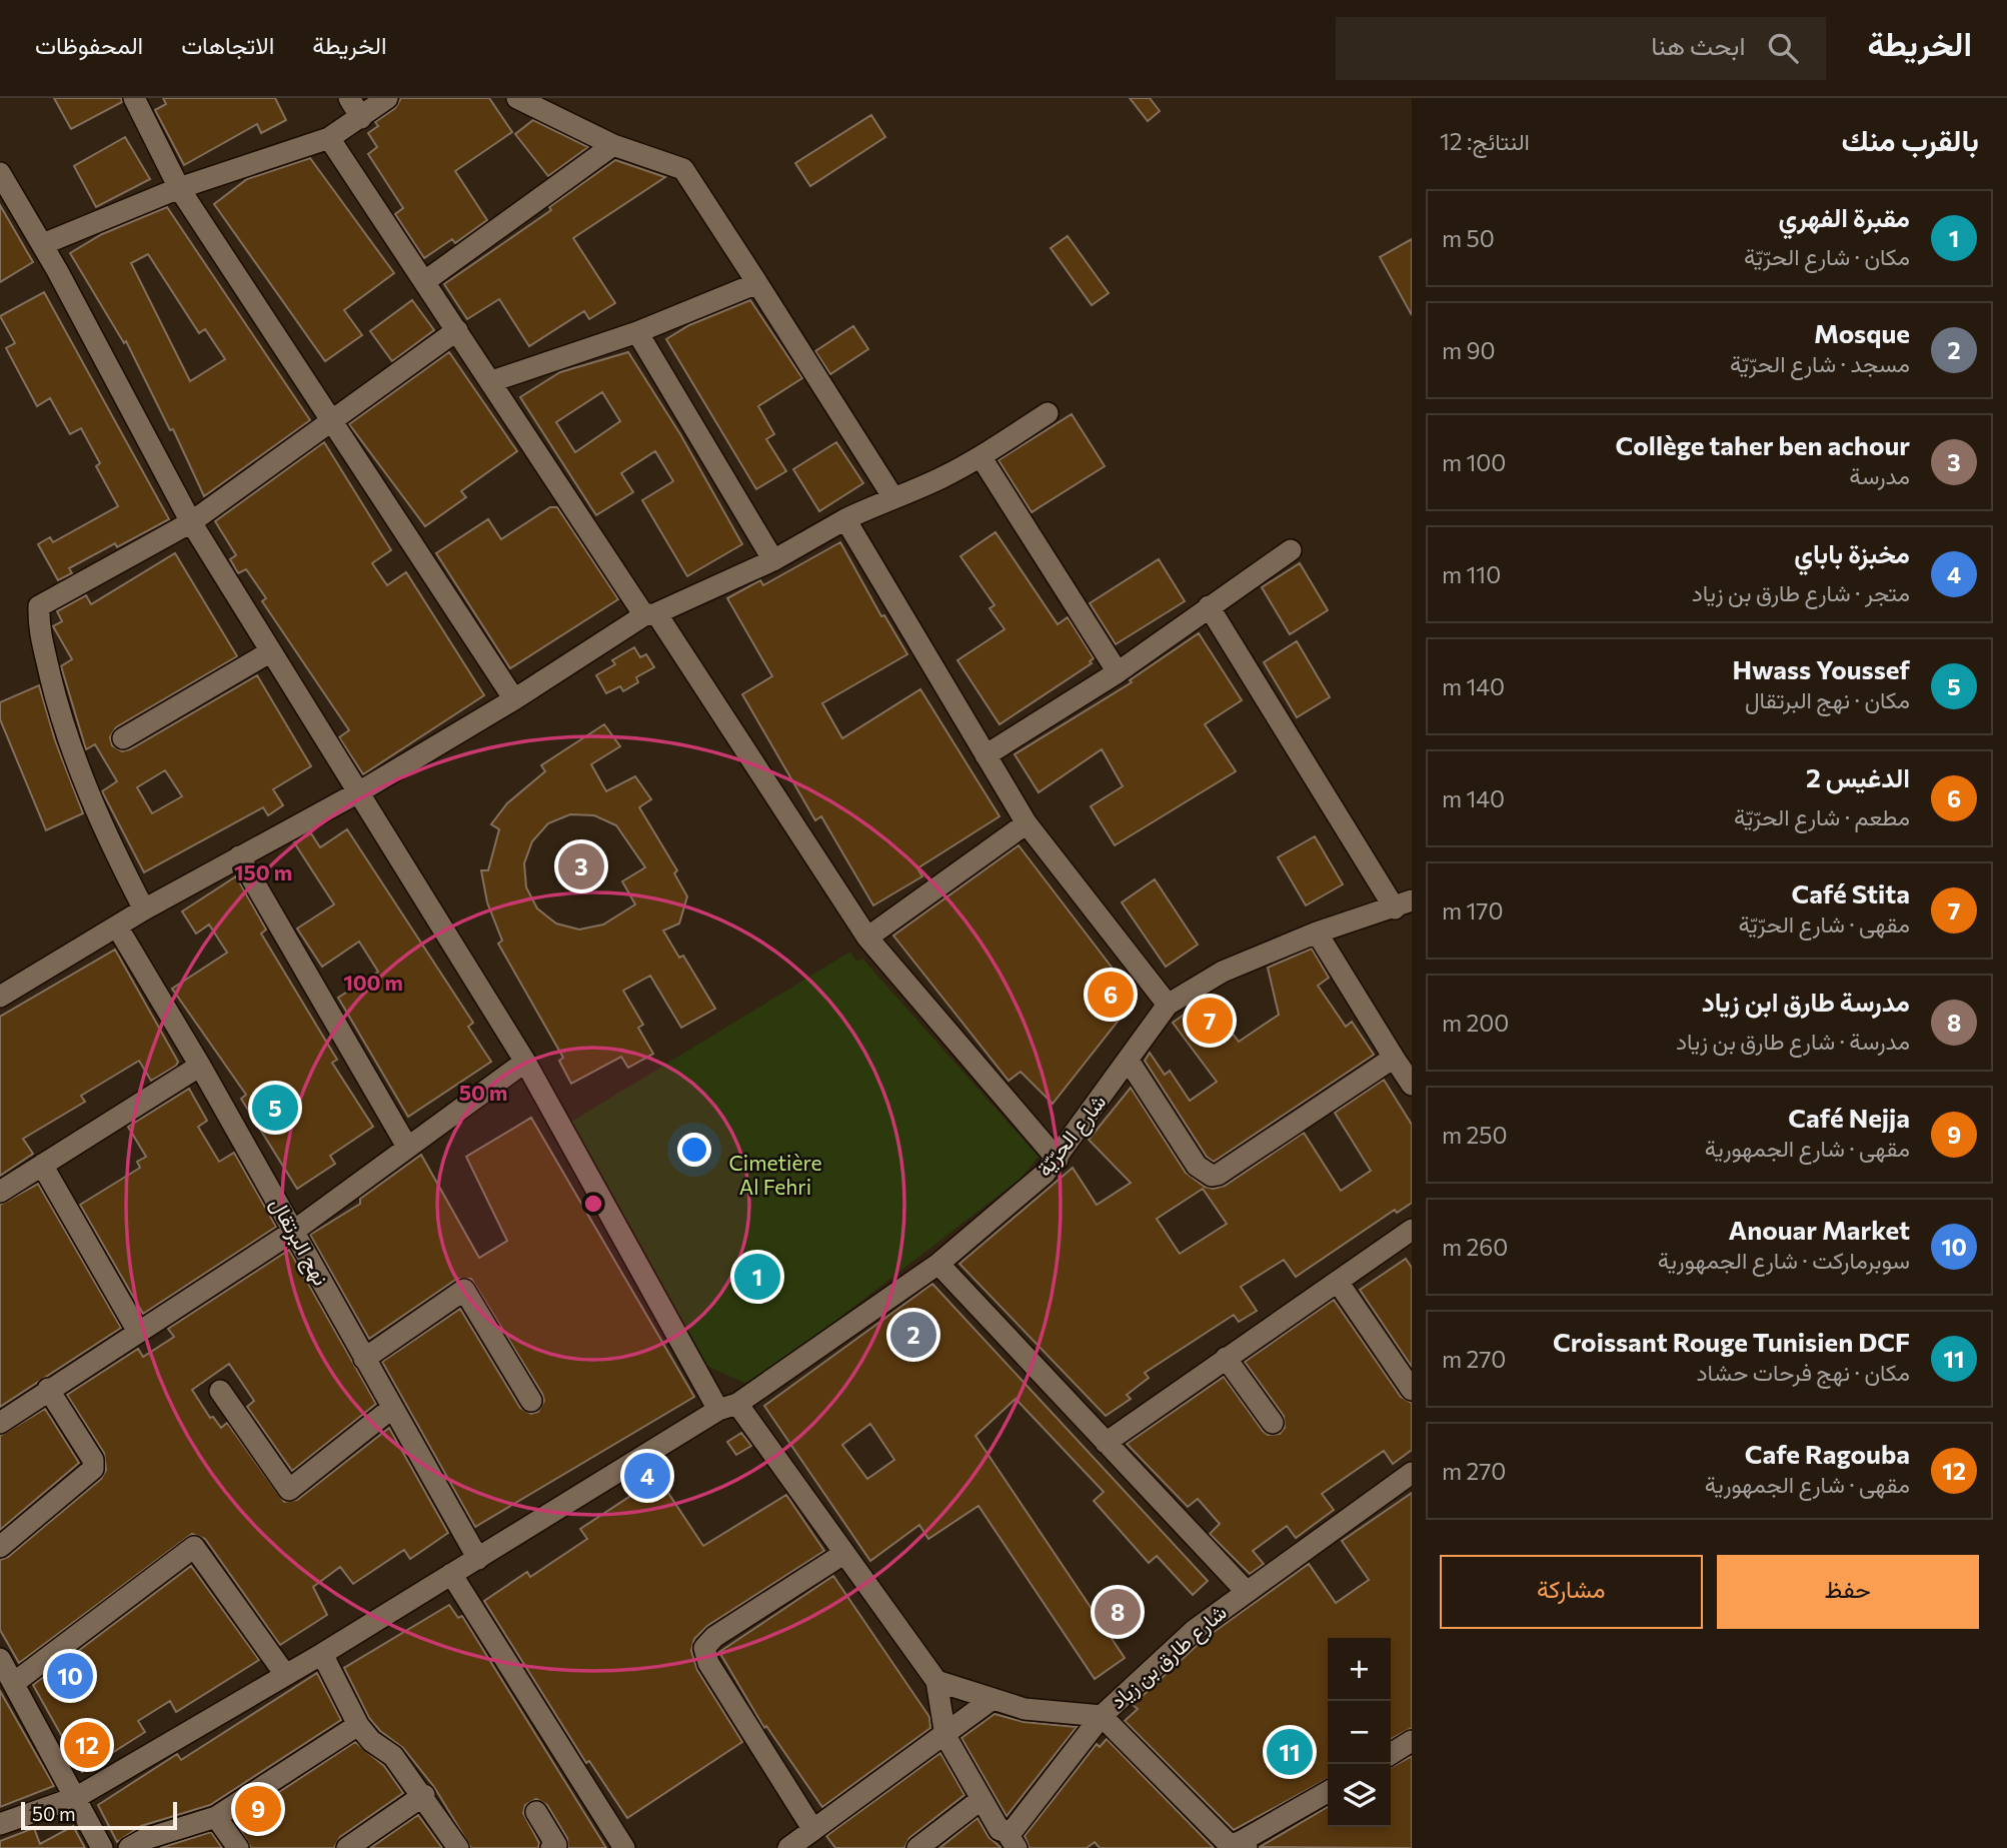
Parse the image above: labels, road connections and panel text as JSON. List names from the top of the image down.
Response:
{
  "streets": {
    "street": ["شارع الحرّيّة", "نهج البرتقال", "شارع طارق بن زياد"]
  },
  "crossings": [
    ["شارع الحرّيّة", "نهج البرتقال"]
  ],
  "parks": ["Cimetière Al Fehri"],
  "scale_bar": "50 m",
  "page": {
    "header": "الخريطة",
    "search": "ابحث هنا",
    "nav": ["الخريطة", "الاتجاهات", "المحفوظات"],
    "heading": ["بالقرب منك", "النتائج: 12"],
    "list": [
      {
        "mark": "1",
        "name": "مقبرة الفهري",
        "note": "مكان · شارع الحرّيّة",
        "value": "50 m"
      },
      {
        "mark": "2",
        "name": "Mosque",
        "note": "مسجد · شارع الحرّيّة",
        "value": "90 m"
      },
      {
        "mark": "3",
        "name": "Collège taher ben achour",
        "note": "مدرسة",
        "value": "100 m"
      },
      {
        "mark": "4",
        "name": "مخبزة باباي",
        "note": "متجر · شارع طارق بن زياد",
        "value": "110 m"
      },
      {
        "mark": "5",
        "name": "Hwass Youssef",
        "note": "مكان · نهج البرتقال",
        "value": "140 m"
      },
      {
        "mark": "6",
        "name": "الدغيس 2",
        "note": "مطعم · شارع الحرّيّة",
        "value": "140 m"
      },
      {
        "mark": "7",
        "name": "Café Stita",
        "note": "مقهى · شارع الحرّيّة",
        "value": "170 m"
      },
      {
        "mark": "8",
        "name": "مدرسة طارق ابن زياد",
        "note": "مدرسة · شارع طارق بن زياد",
        "value": "200 m"
      },
      {
        "mark": "9",
        "name": "Café Nejja",
        "note": "مقهى · شارع الجمهورية",
        "value": "250 m"
      },
      {
        "mark": "10",
        "name": "Anouar Market",
        "note": "سوبرماركت · شارع الجمهورية",
        "value": "260 m"
      },
      {
        "mark": "11",
        "name": "Croissant Rouge Tunisien DCF",
        "note": "مكان · نهج فرحات حشاد",
        "value": "270 m"
      },
      {
        "mark": "12",
        "name": "Cafe Ragouba",
        "note": "مقهى · شارع الجمهورية",
        "value": "270 m"
      }
    ],
    "pins": [
      "3",
      "6",
      "7",
      "5",
      "1",
      "2",
      "4",
      "8",
      "10",
      "12",
      "11",
      "9"
    ],
    "buttons": ["حفظ", "مشاركة"],
    "map_buttons": ["+", "−"],
    "scale": "50 m"
  },
  "rings": ["150 m", "100 m", "50 m"]
}
